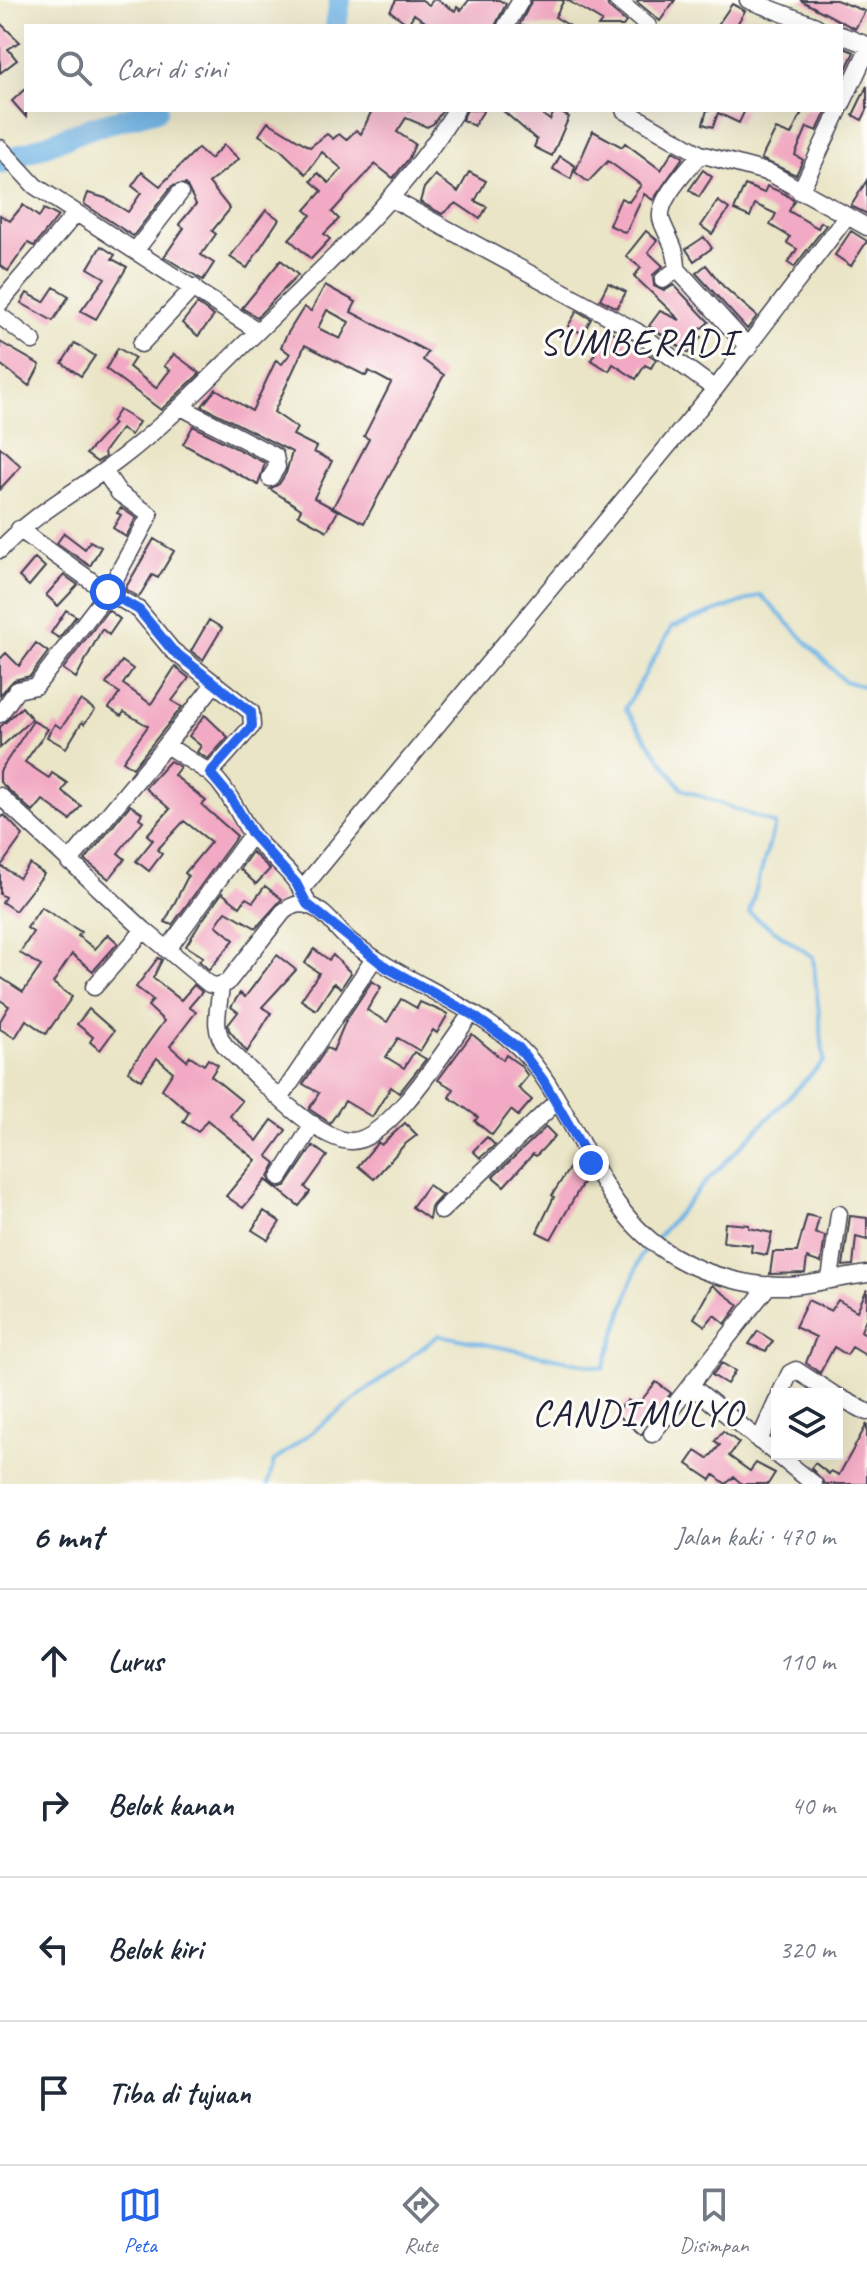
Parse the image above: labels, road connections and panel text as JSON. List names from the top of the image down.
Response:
{
  "districts": ["SUMBERADI", "CANDIMULYO"],
  "page": {
    "search": "Cari di sini",
    "heading": ["6 mnt", "Jalan kaki · 470 m"],
    "list": [
      ["Lurus", "110 m"],
      ["Belok kanan", "40 m"],
      ["Belok kiri", "320 m"],
      "Tiba di tujuan"
    ],
    "nav": ["Peta", "Rute", "Disimpan"]
  }
}
